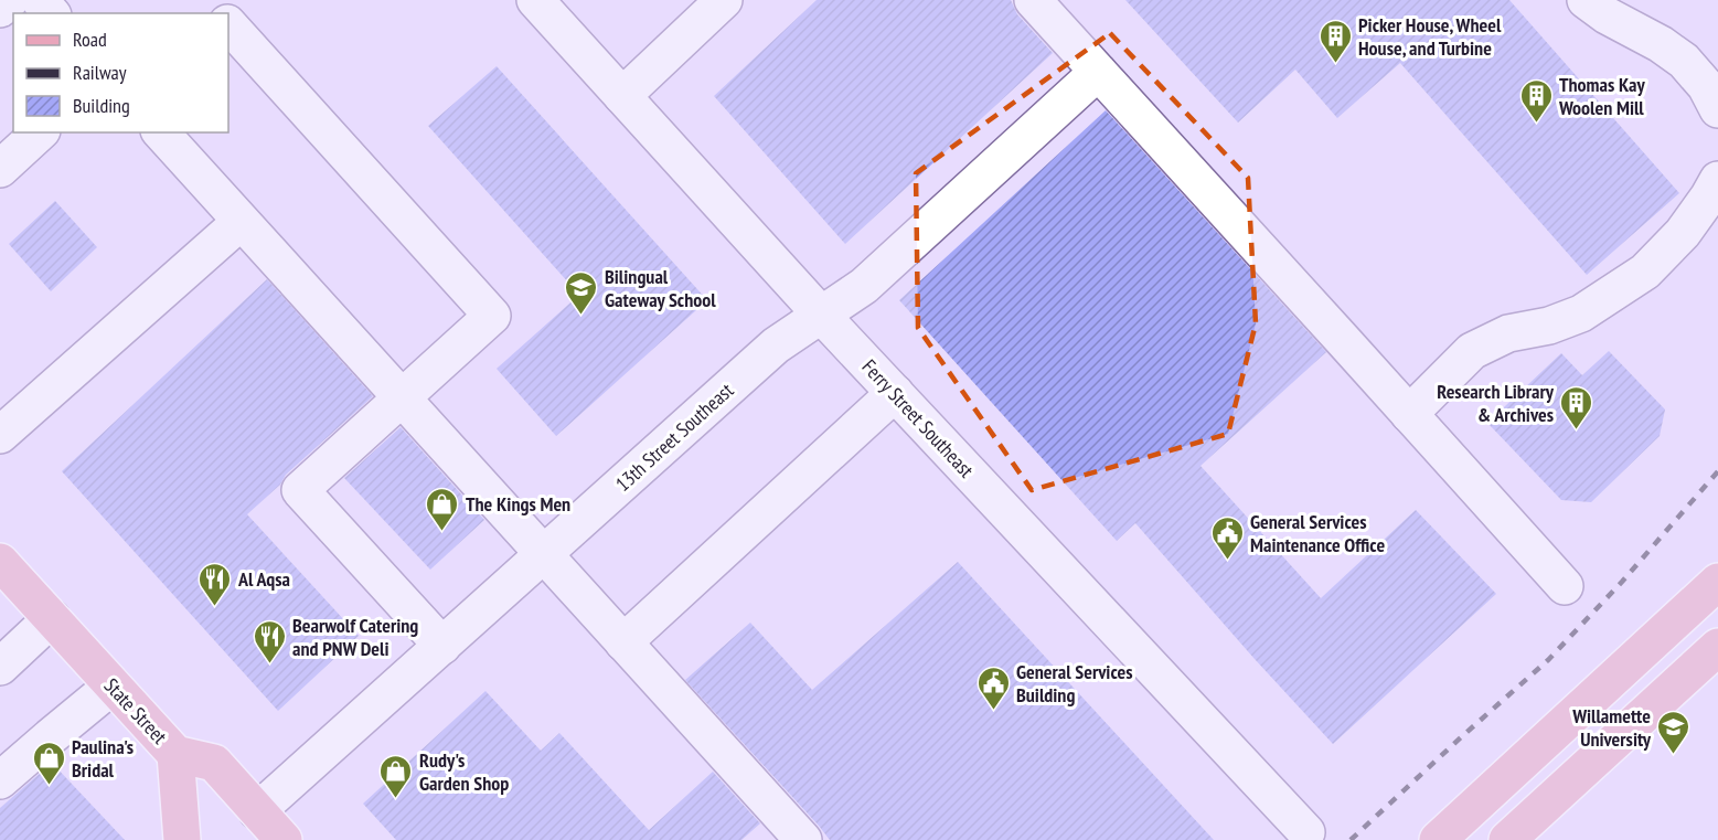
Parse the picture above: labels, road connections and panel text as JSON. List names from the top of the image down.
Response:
{
  "streets": {
    "main road": ["State Street"],
    "street": ["Ferry Street Southeast", "13th Street Southeast"]
  },
  "crossings": [
    ["Ferry Street Southeast", "13th Street Southeast"],
    ["13th Street Southeast", "State Street"]
  ],
  "places": {
    "building": ["Picker House, Wheel House, and Turbine", "Thomas Kay Woolen Mill", "Research Library & Archives"],
    "school or university": ["Bilingual Gateway School", "Willamette University"],
    "shop": ["The Kings Men", "Paulina's Bridal", "Rudy's Garden Shop"],
    "public building": ["General Services Maintenance Office", "General Services Building"],
    "restaurant": ["Al Aqsa", "Bearwolf Catering and PNW Deli"]
  },
  "legend": ["Road", "Railway", "Building"]
}
